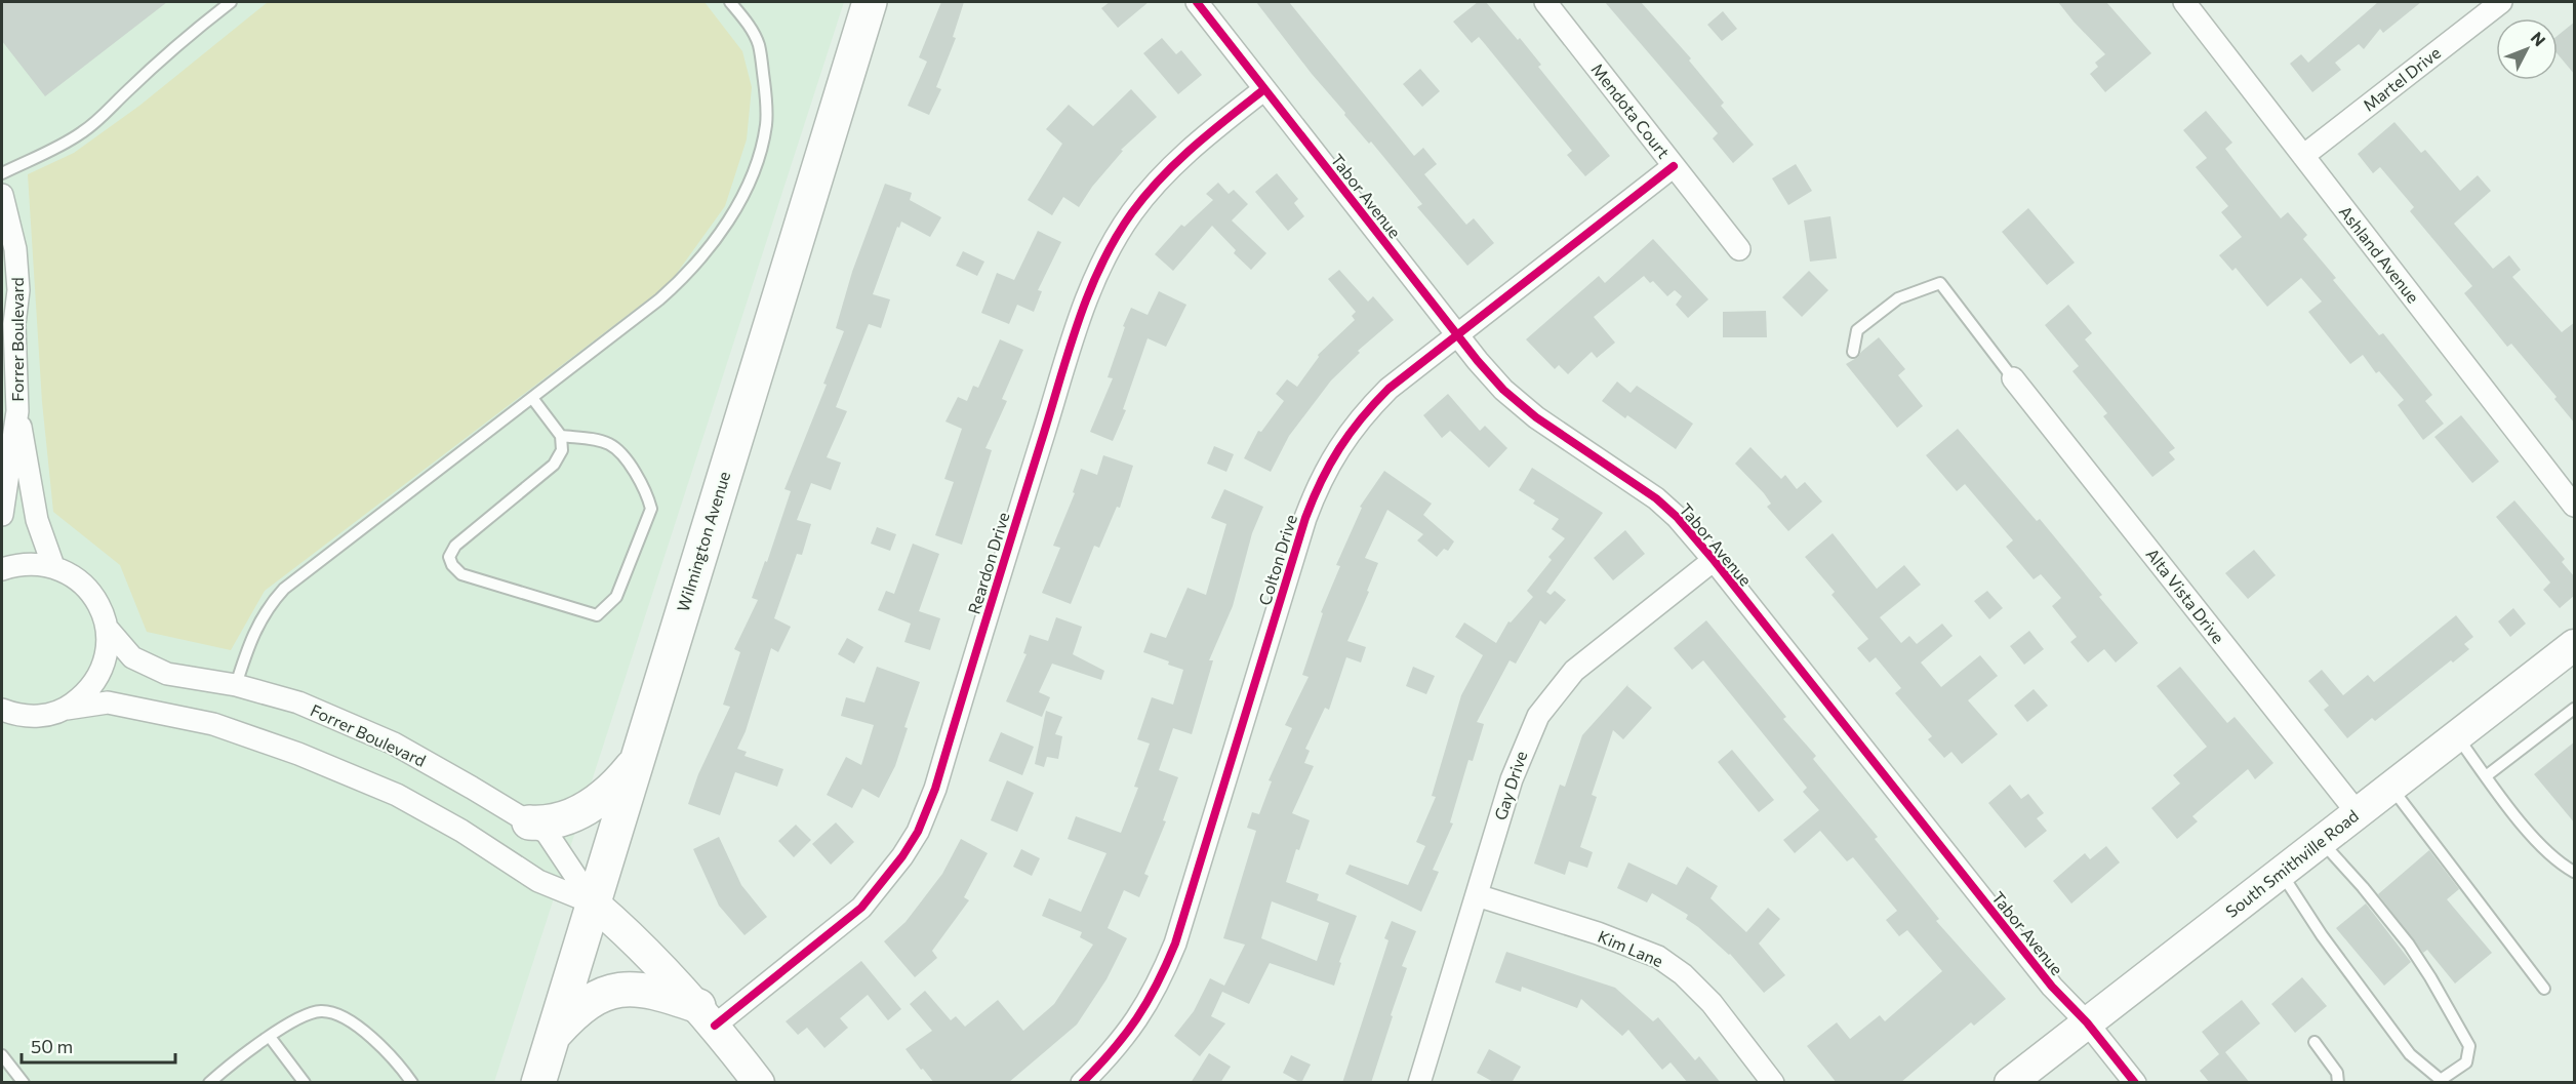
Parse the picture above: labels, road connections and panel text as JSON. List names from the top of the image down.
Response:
{
  "streets": {
    "main road": ["Forrer Boulevard", "Wilmington Avenue", "South Smithville Road"],
    "street": [
      "Martel Drive",
      "Mendota Court",
      "Tabor Avenue",
      "Ashland Avenue",
      "Colton Drive",
      "Reardon Drive",
      "Alta Vista Drive",
      "Gay Drive",
      "Kim Lane"
    ]
  },
  "crossings": [
    ["Martel Drive", "Ashland Avenue"],
    ["Mendota Court", "Colton Drive"],
    ["Tabor Avenue", "Colton Drive"],
    ["Tabor Avenue", "Reardon Drive"],
    ["Tabor Avenue", "Gay Drive"],
    ["Tabor Avenue", "South Smithville Road"],
    ["Forrer Boulevard", "Wilmington Avenue"],
    ["Forrer Boulevard", "Reardon Drive"],
    ["Alta Vista Drive", "South Smithville Road"],
    ["Gay Drive", "Kim Lane"]
  ],
  "scale_bar": "50 m",
  "north": "top right"
}
